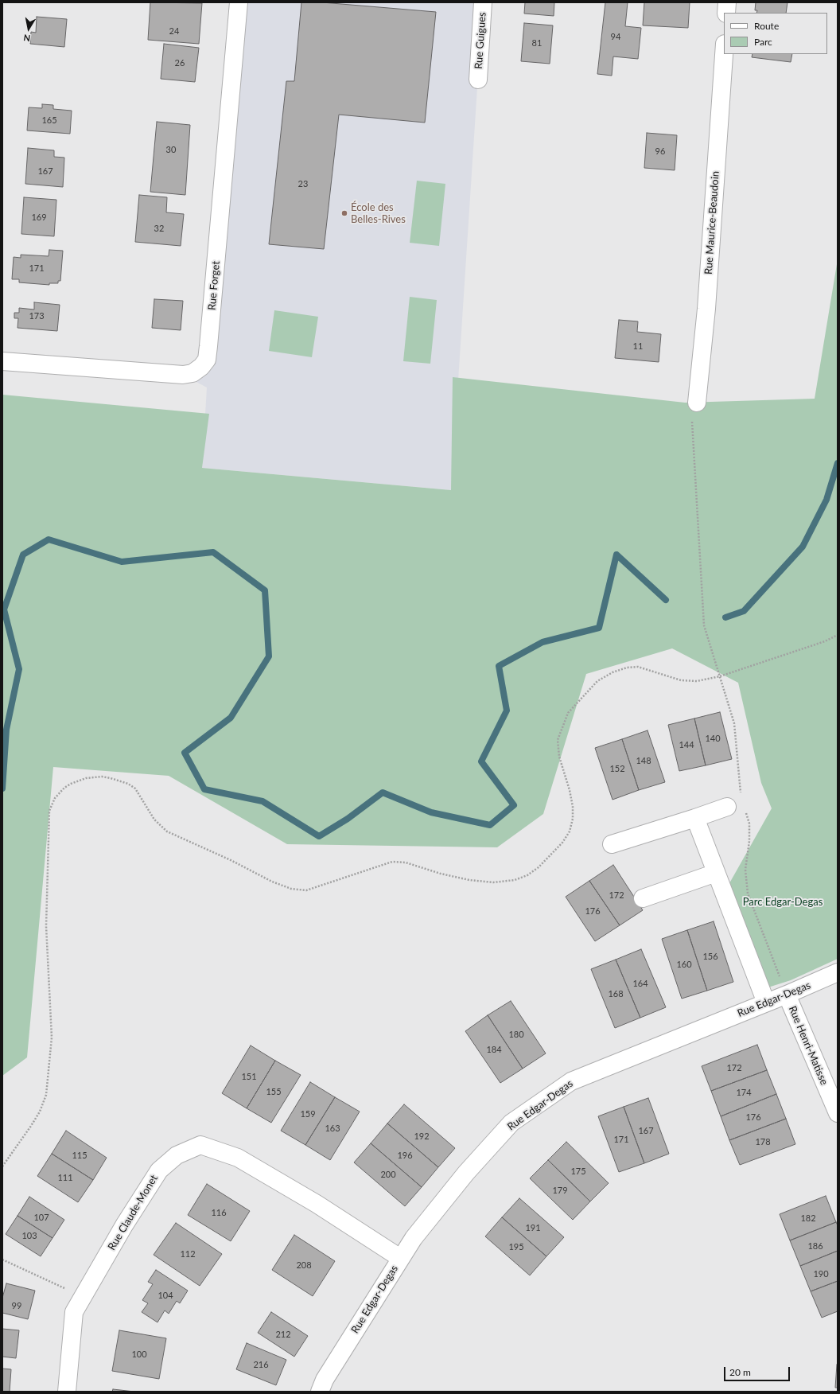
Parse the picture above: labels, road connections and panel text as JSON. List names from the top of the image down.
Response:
{
  "streets": {
    "street": [
      "Rue Guigues",
      "Rue Maurice-Beaudoin",
      "Rue Forget",
      "Rue Edgar-Degas",
      "Rue Henri-Matisse",
      "Rue Claude-Monet"
    ]
  },
  "crossings": [
    ["Rue Edgar-Degas", "Rue Henri-Matisse"],
    ["Rue Edgar-Degas", "Rue Claude-Monet"]
  ],
  "parks": ["Parc Edgar-Degas"],
  "places": ["École des Belles-Rives"],
  "house_numbers": [
    "24",
    "94",
    "81",
    "26",
    "165",
    "30",
    "96",
    "167",
    "23",
    "169",
    "32",
    "171",
    "173",
    "11",
    "140",
    "144",
    "148",
    "152",
    "172",
    "176",
    "156",
    "160",
    "164",
    "168",
    "180",
    "184",
    "172",
    "151",
    "155",
    "174",
    "159",
    "176",
    "163",
    "167",
    "192",
    "171",
    "178",
    "115",
    "196",
    "175",
    "200",
    "111",
    "179",
    "116",
    "107",
    "182",
    "191",
    "103",
    "186",
    "195",
    "112",
    "208",
    "190",
    "104",
    "99",
    "212",
    "100",
    "216"
  ],
  "legend": ["Route", "Parc"],
  "scale_bar": "20 m",
  "north": "bottom"
}
